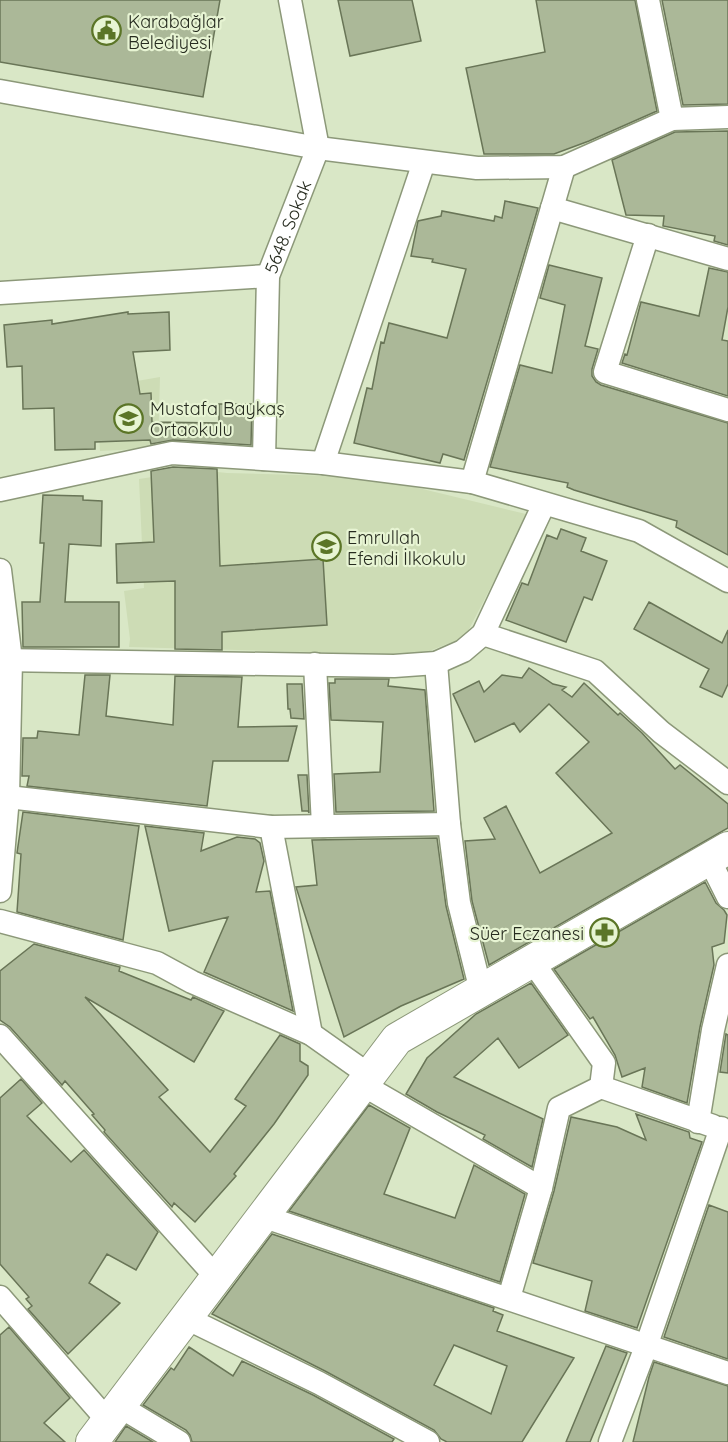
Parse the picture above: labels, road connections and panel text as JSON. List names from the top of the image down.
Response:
{
  "streets": {
    "street": ["5648. Sokak"]
  },
  "places": {
    "public building": ["Karabağlar Belediyesi"],
    "school or university": ["Mustafa Baykaş Ortaokulu", "Emrullah Efendi İlkokulu"],
    "pharmacy": ["Süer Eczanesi"]
  }
}
